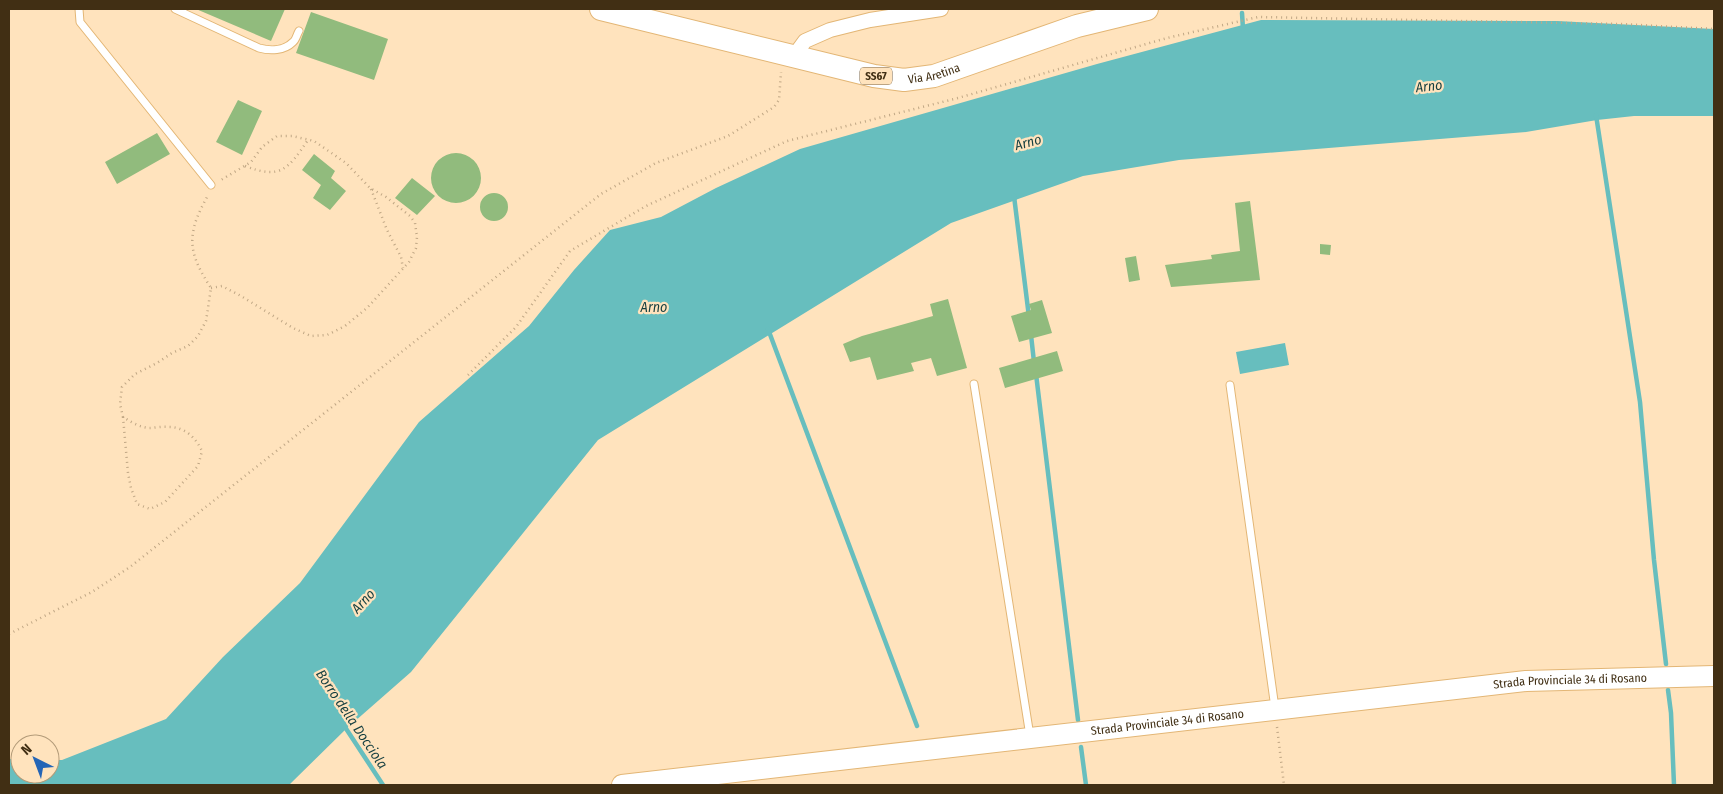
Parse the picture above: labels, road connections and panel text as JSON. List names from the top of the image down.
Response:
{
  "streets": {
    "main road": ["Via Aretina", "SS67", "Strada Provinciale 34 di Rosano"]
  },
  "water": ["Arno", "Borro della Docciola"],
  "north": "top left"
}
